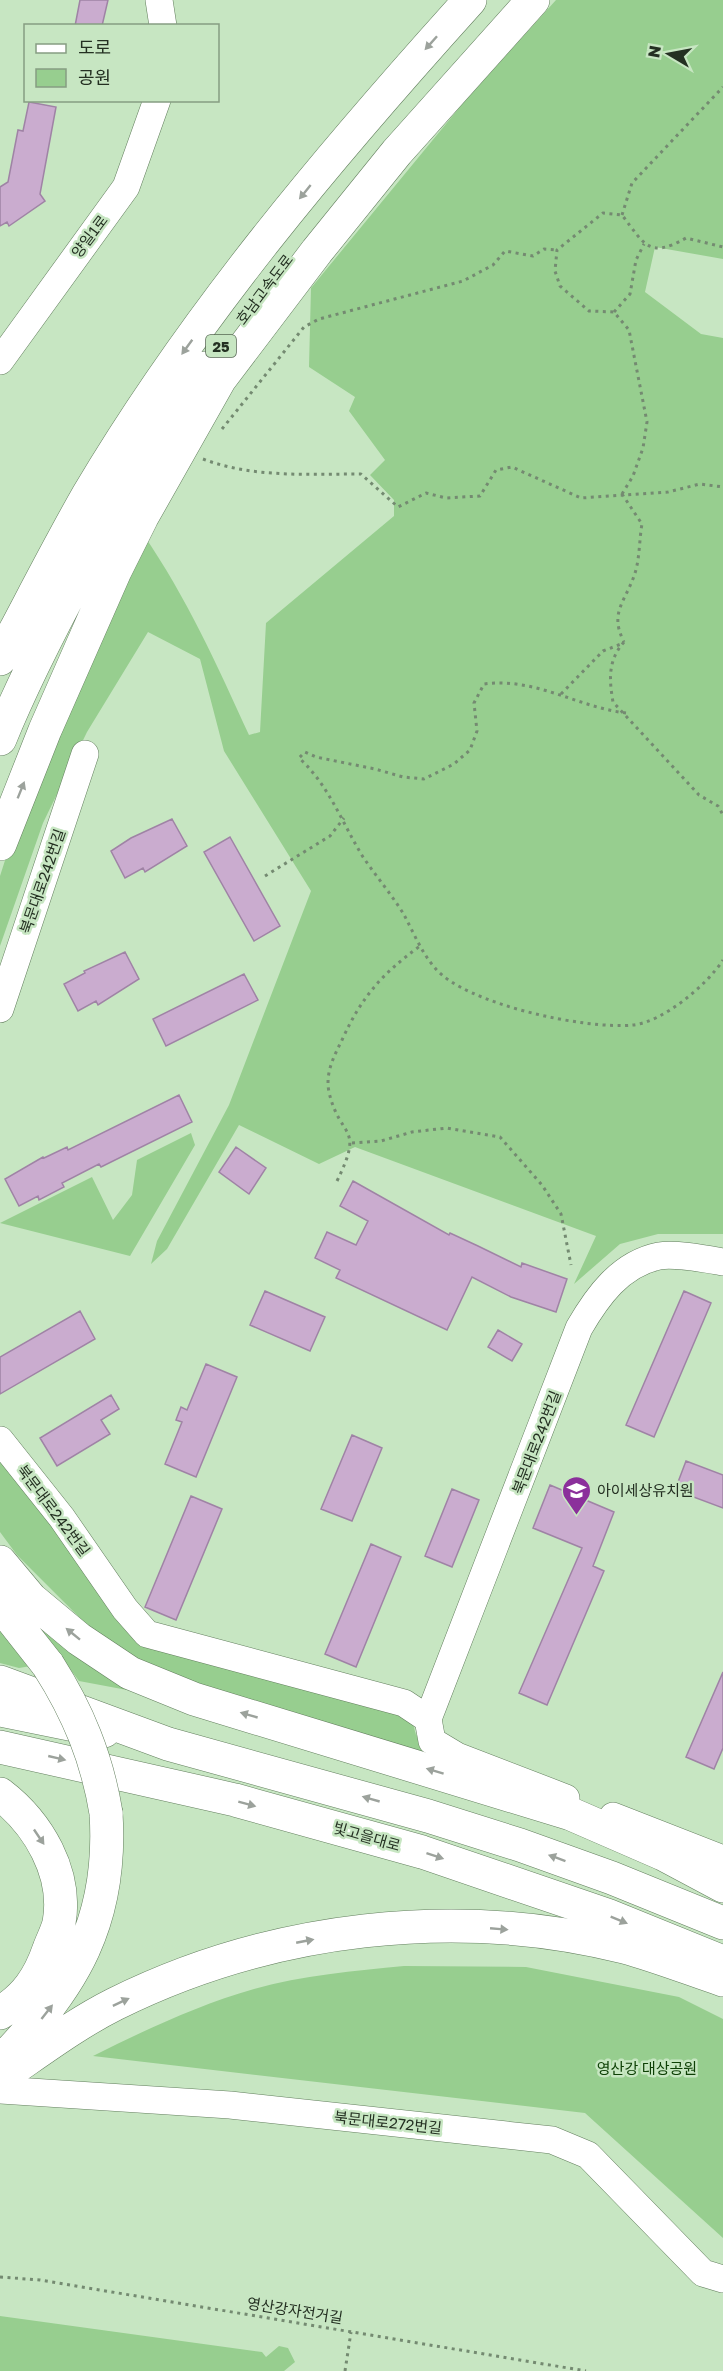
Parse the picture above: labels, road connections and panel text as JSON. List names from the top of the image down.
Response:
{
  "streets": {
    "main road": ["호남고속도로", "25", "빛고을대로"],
    "street": ["양일1로", "북문대로242번길", "북문대로272번길"],
    "path": ["영산강자전거길"]
  },
  "parks": ["영산강 대상공원"],
  "places": {
    "school or university": ["아이세상유치원"]
  },
  "legend": ["도로", "공원"],
  "north": "left"
}
